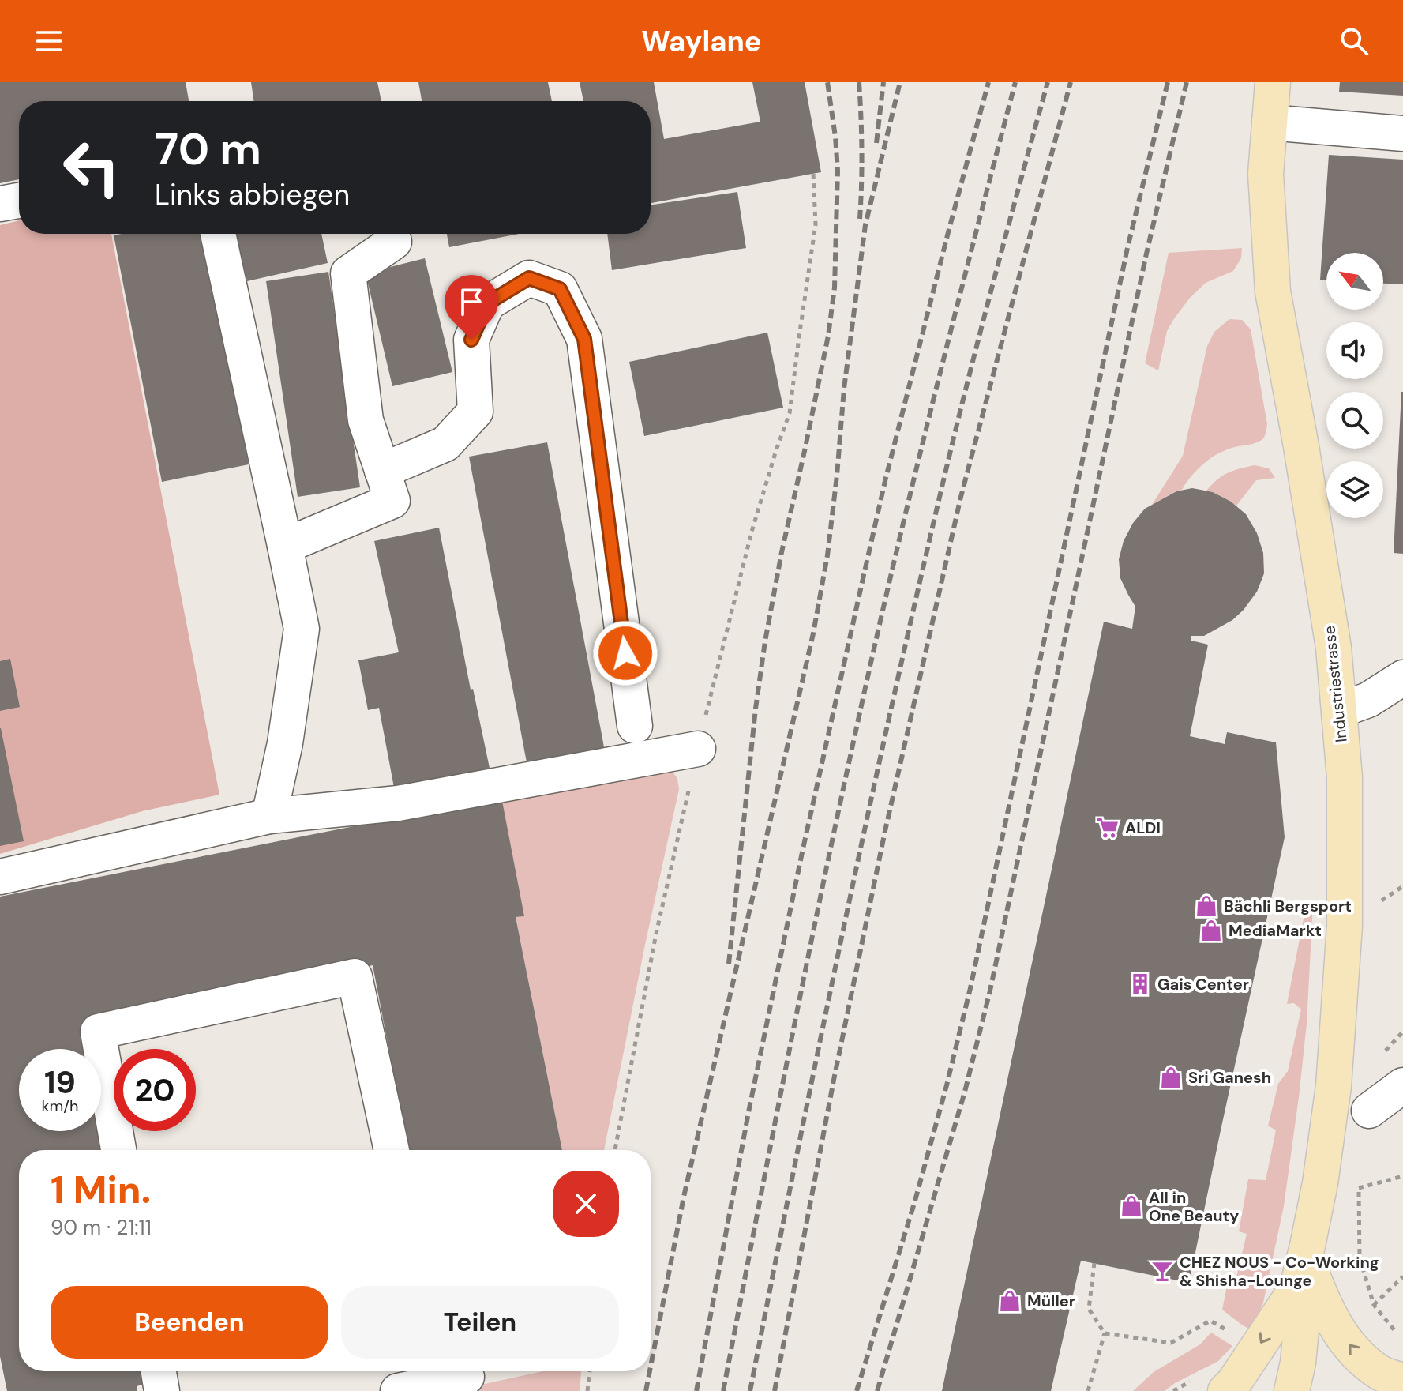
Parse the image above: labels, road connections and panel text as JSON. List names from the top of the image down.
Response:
{
  "streets": {
    "main road": ["Industriestrasse"]
  },
  "places": {
    "supermarket": ["ALDI"],
    "shop": [
      "Bächli Bergsport",
      "MediaMarkt",
      "Sri Ganesh",
      "All in One Beauty",
      "Müller"
    ],
    "building": ["Gais Center"],
    "bar": ["CHEZ NOUS - Co-Working & Shisha-Lounge"]
  },
  "north": "top left",
  "page": {
    "header": "Waylane",
    "turn": ["70 m", "Links abbiegen"],
    "speed": "19 km/h",
    "limit": "20",
    "heading": ["1 Min.", "90 m · 21:11"],
    "buttons": ["Beenden", "Teilen"]
  }
}
